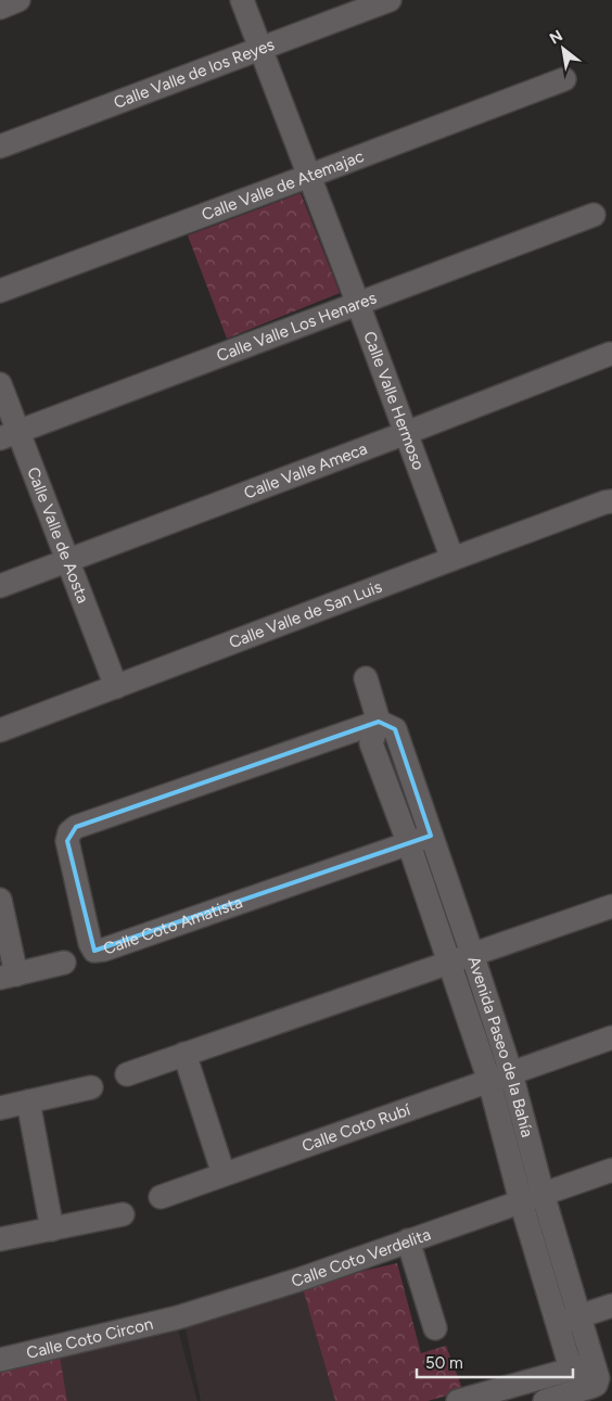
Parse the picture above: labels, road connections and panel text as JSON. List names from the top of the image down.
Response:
{
  "streets": {
    "street": [
      "Calle Valle de los Reyes",
      "Calle Valle de Atemajac",
      "Calle Valle Los Henares",
      "Calle Valle Hermoso",
      "Calle Valle Ameca",
      "Calle Valle de Aosta",
      "Calle Valle de San Luis",
      "Calle Coto Amatista",
      "Avenida Paseo de la Bahía",
      "Calle Coto Rubí",
      "Calle Coto Verdelita",
      "Calle Coto Circon"
    ]
  },
  "crossings": [
    ["Calle Valle de los Reyes", "Calle Valle Hermoso"],
    ["Calle Valle de Atemajac", "Calle Valle Hermoso"],
    ["Calle Valle Los Henares", "Calle Valle Hermoso"],
    ["Calle Valle Los Henares", "Calle Valle de Aosta"],
    ["Calle Valle Hermoso", "Calle Valle Ameca"],
    ["Calle Valle Hermoso", "Calle Valle de San Luis"],
    ["Calle Valle Ameca", "Calle Valle de Aosta"],
    ["Calle Valle de Aosta", "Calle Valle de San Luis"],
    ["Calle Coto Amatista", "Avenida Paseo de la Bahía"],
    ["Avenida Paseo de la Bahía", "Calle Coto Rubí"],
    ["Avenida Paseo de la Bahía", "Calle Coto Verdelita"],
    ["Calle Coto Verdelita", "Calle Coto Circon"]
  ],
  "scale_bar": "50 m",
  "north": "top left"
}
